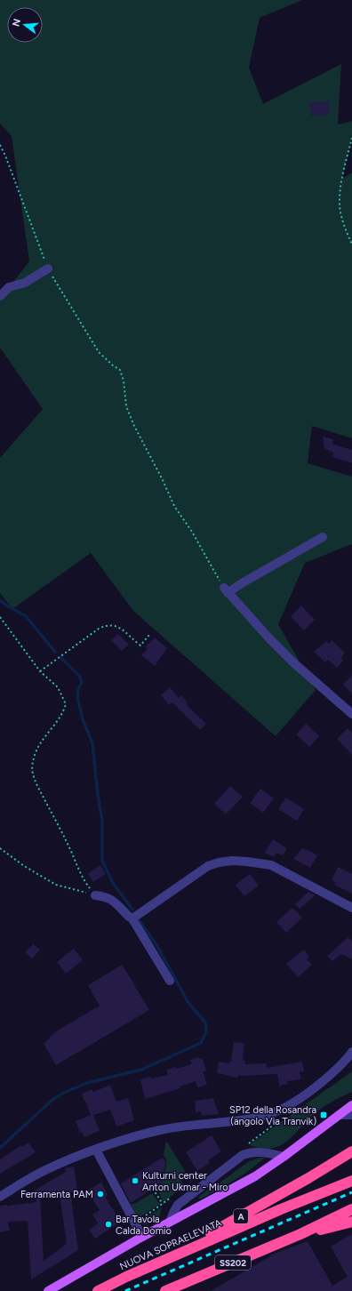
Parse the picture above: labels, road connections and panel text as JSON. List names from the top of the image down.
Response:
{
  "streets": {
    "highway": ["A", "NUOVA SOPRAELEVATA", "SS202"]
  },
  "crossings": [
    ["A", "NUOVA SOPRAELEVATA"]
  ],
  "places": {
    "transit": ["SP12 della Rosandra (angolo Via Tranvik)"],
    "other": ["Kulturni center Anton Ukmar - Miro", "Ferramenta PAM", "Bar Tavola Calda Domio"]
  },
  "north": "left"
}
